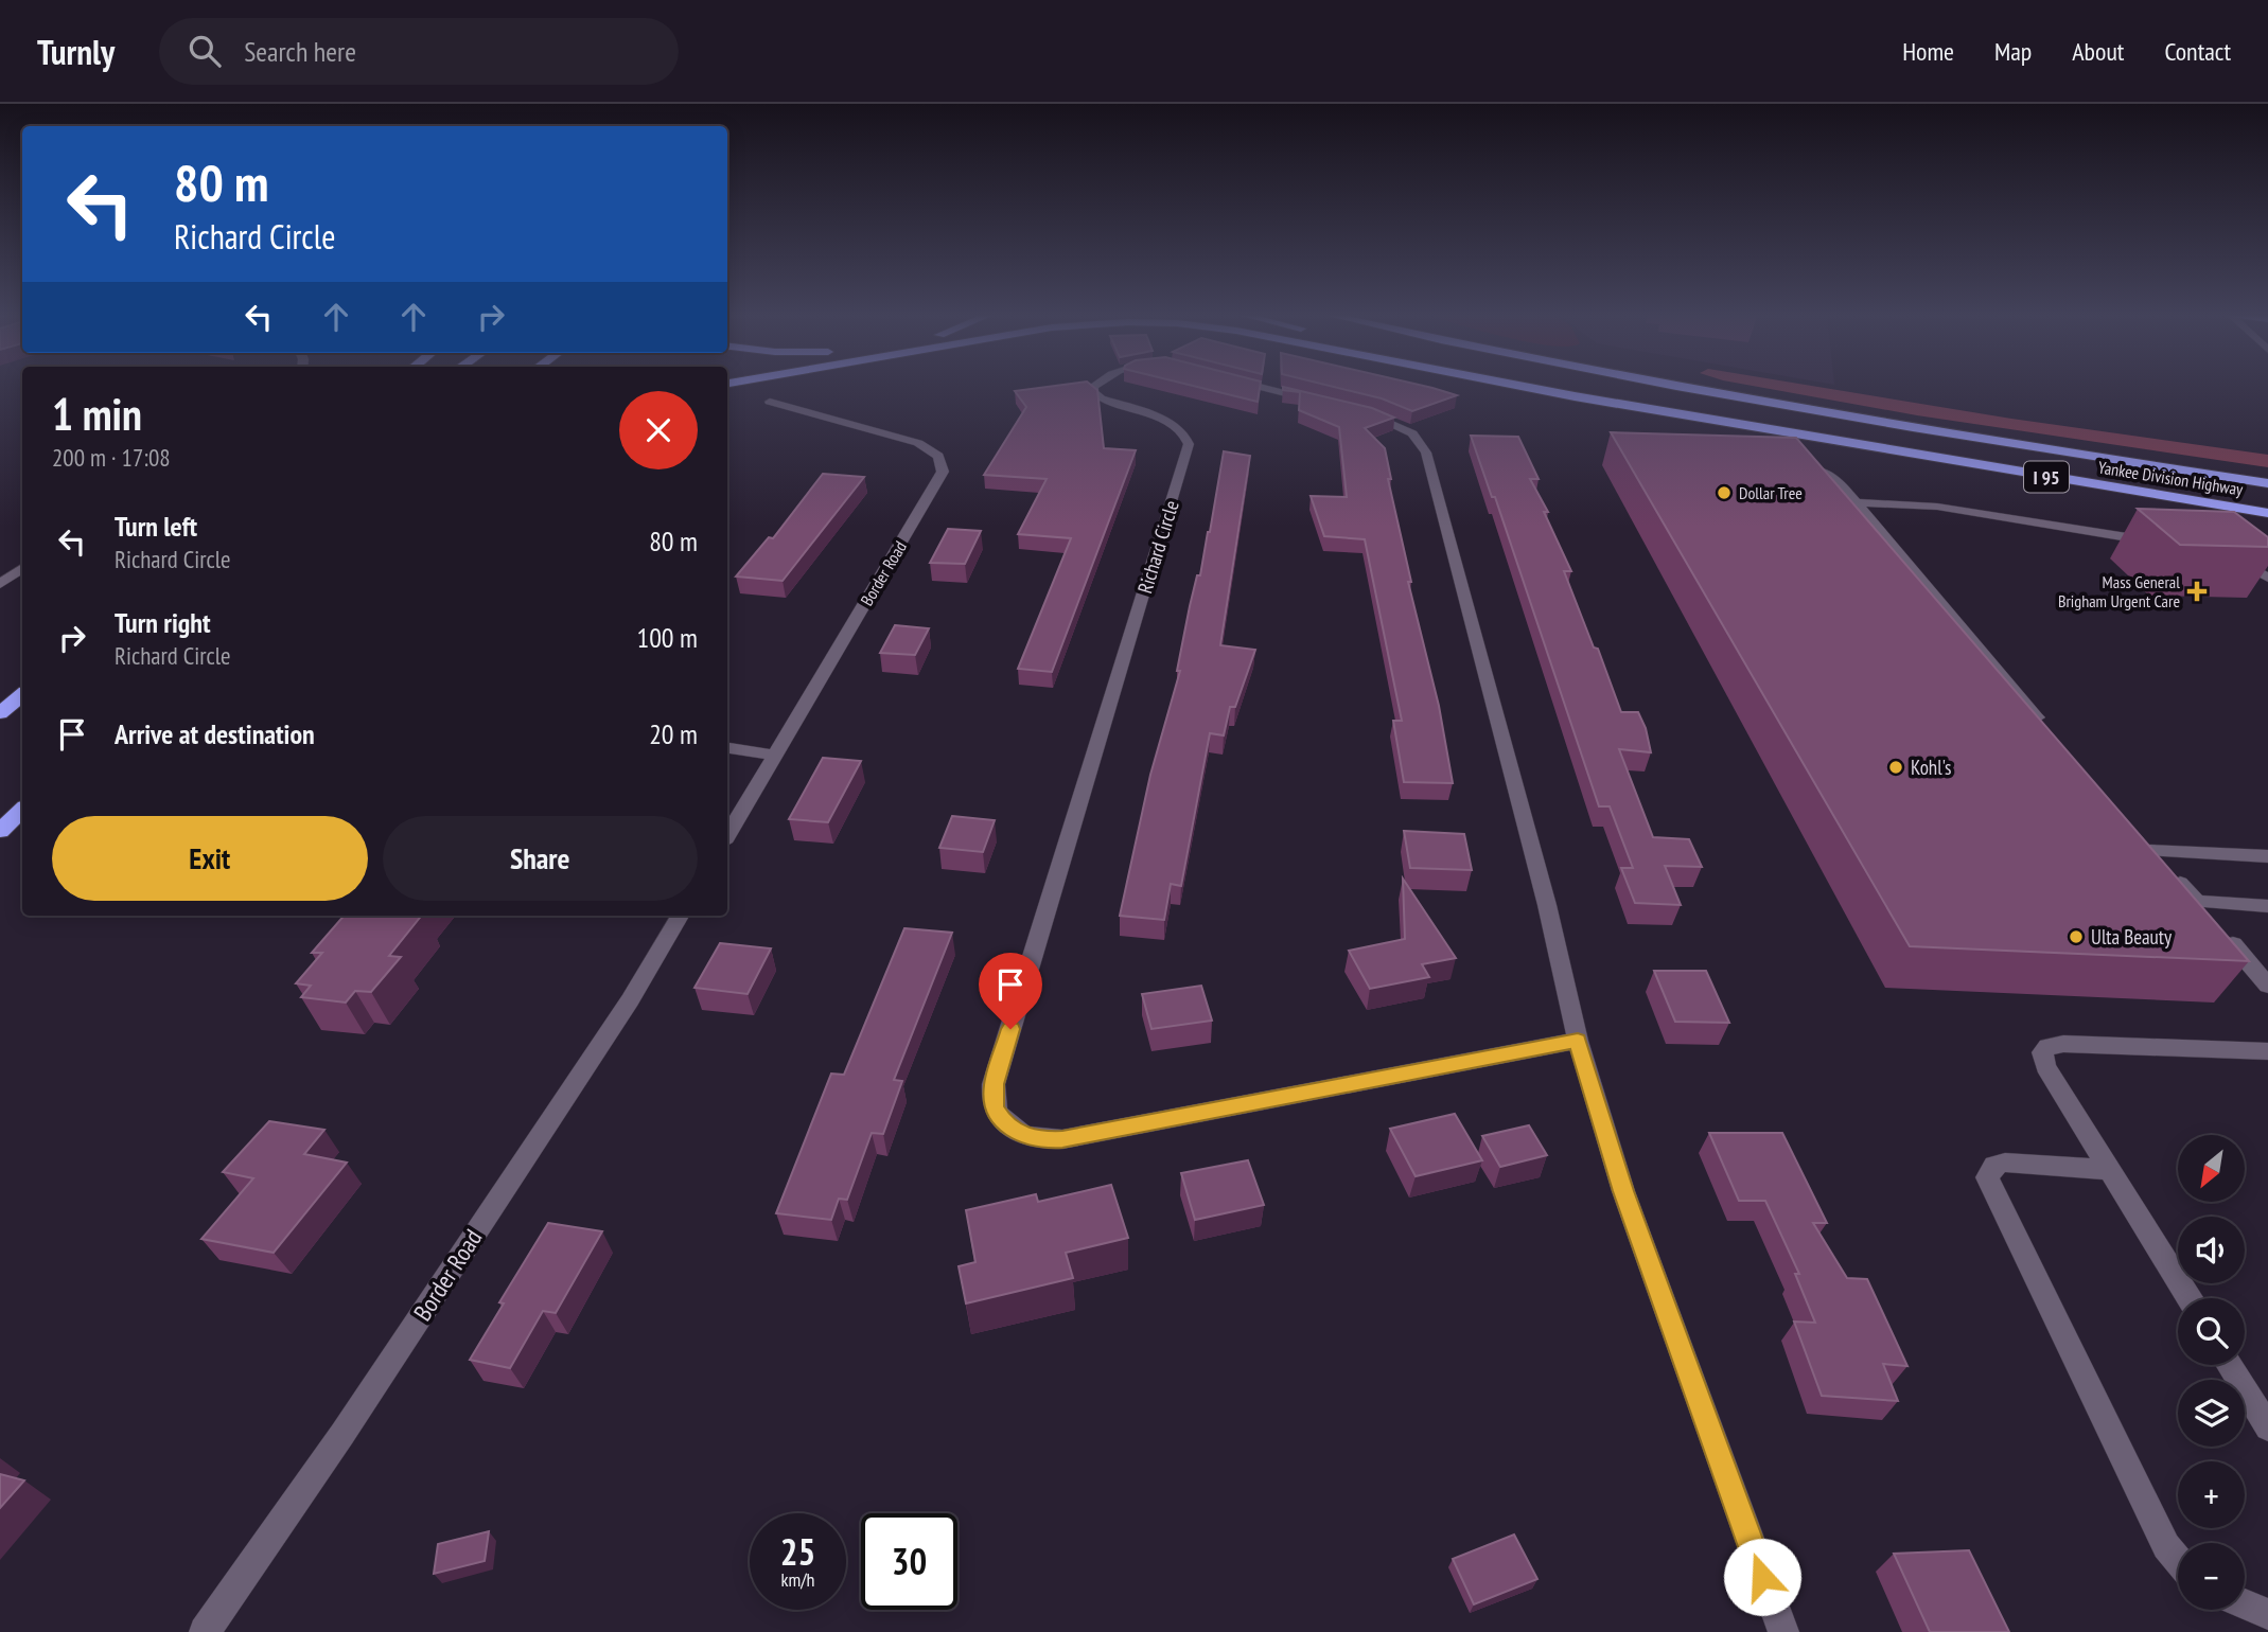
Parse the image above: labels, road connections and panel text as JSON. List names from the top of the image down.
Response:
{
  "streets": {
    "highway": ["I 95", "Yankee Division Highway"],
    "street": ["Richard Circle", "Border Road"]
  },
  "places": {
    "other": ["Dollar Tree", "Kohl's", "Ulta Beauty"],
    "health": ["Mass General Brigham Urgent Care"]
  },
  "north": "bottom left",
  "page": {
    "header": "Turnly",
    "search": "Search here",
    "nav": [
      "Home",
      "Map",
      "About",
      "Contact"
    ],
    "turn": ["80 m", "Richard Circle"],
    "heading": ["1 min", "200 m · 17:08"],
    "list": [
      {
        "name": "Turn left",
        "note": "Richard Circle",
        "value": "80 m"
      },
      {
        "name": "Turn right",
        "note": "Richard Circle",
        "value": "100 m"
      },
      {
        "name": "Arrive at destination",
        "value": "20 m"
      }
    ],
    "buttons": ["Exit", "Share"],
    "map_buttons": ["+", "−"],
    "speed": "25 km/h",
    "limit": "30"
  }
}
